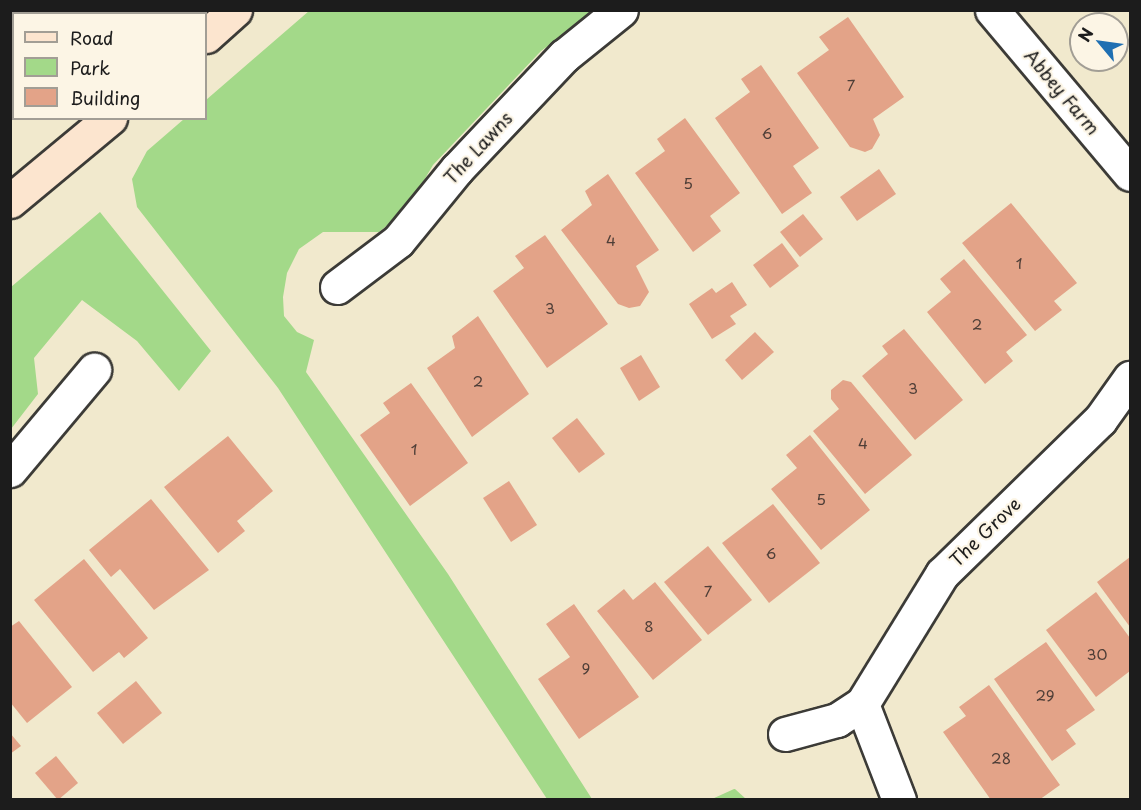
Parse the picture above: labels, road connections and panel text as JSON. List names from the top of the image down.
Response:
{
  "streets": {
    "street": ["Abbey Farm", "The Lawns", "The Grove"]
  },
  "house_numbers": [
    "7",
    "6",
    "5",
    "4",
    "1",
    "3",
    "2",
    "2",
    "3",
    "4",
    "1",
    "5",
    "6",
    "7",
    "8",
    "30",
    "9",
    "29",
    "28"
  ],
  "legend": ["Road", "Park", "Building"],
  "north": "top left"
}
